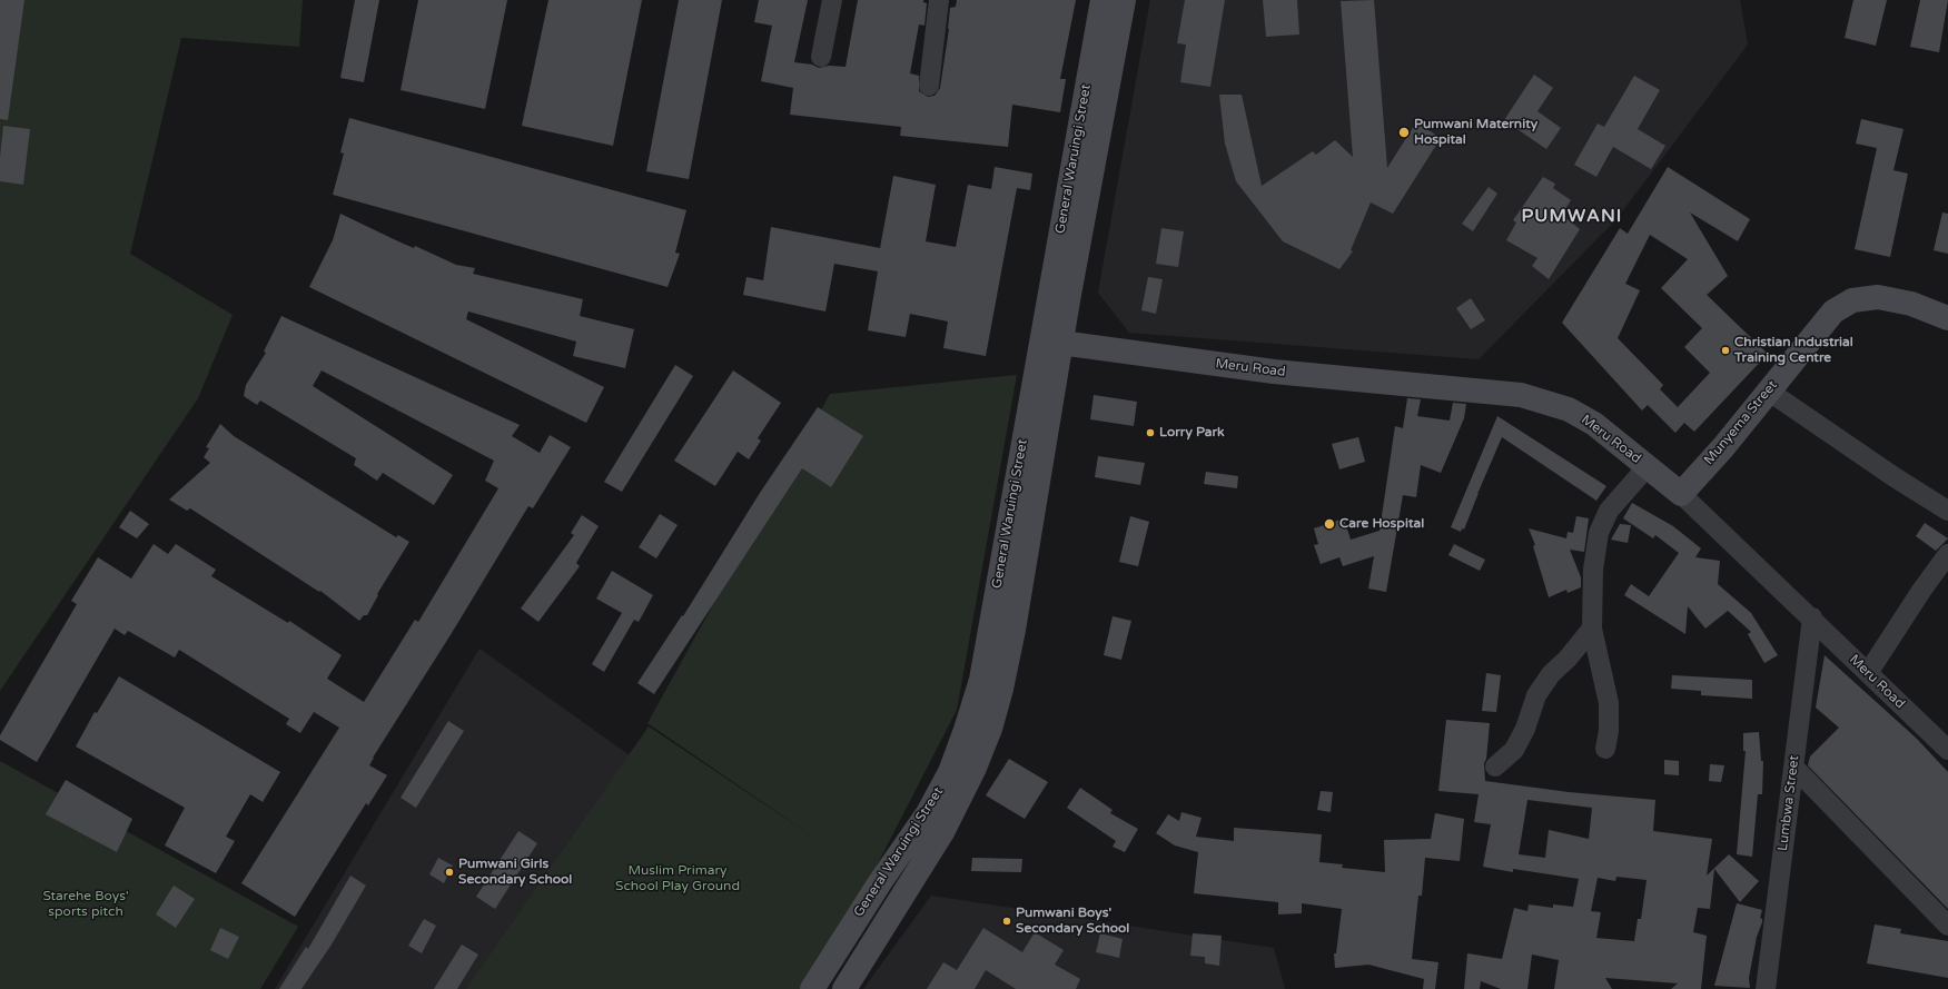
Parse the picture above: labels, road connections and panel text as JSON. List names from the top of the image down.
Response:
{
  "streets": {
    "main road": ["General Waruingi Street", "Meru Road", "Munyema Street"],
    "street": ["Lumbwa Street"]
  },
  "crossings": [
    ["General Waruingi Street", "Meru Road"],
    ["Meru Road", "Munyema Street"],
    ["Meru Road", "Lumbwa Street"]
  ],
  "districts": ["PUMWANI"],
  "parks": ["Muslim Primary School Play Ground", "Starehe Boys' sports pitch"],
  "places": [
    "Pumwani Maternity Hospital",
    "Christian Industrial Training Centre",
    "Lorry Park",
    "Care Hospital",
    "Pumwani Girls Secondary School",
    "Pumwani Boys' Secondary School"
  ]
}
